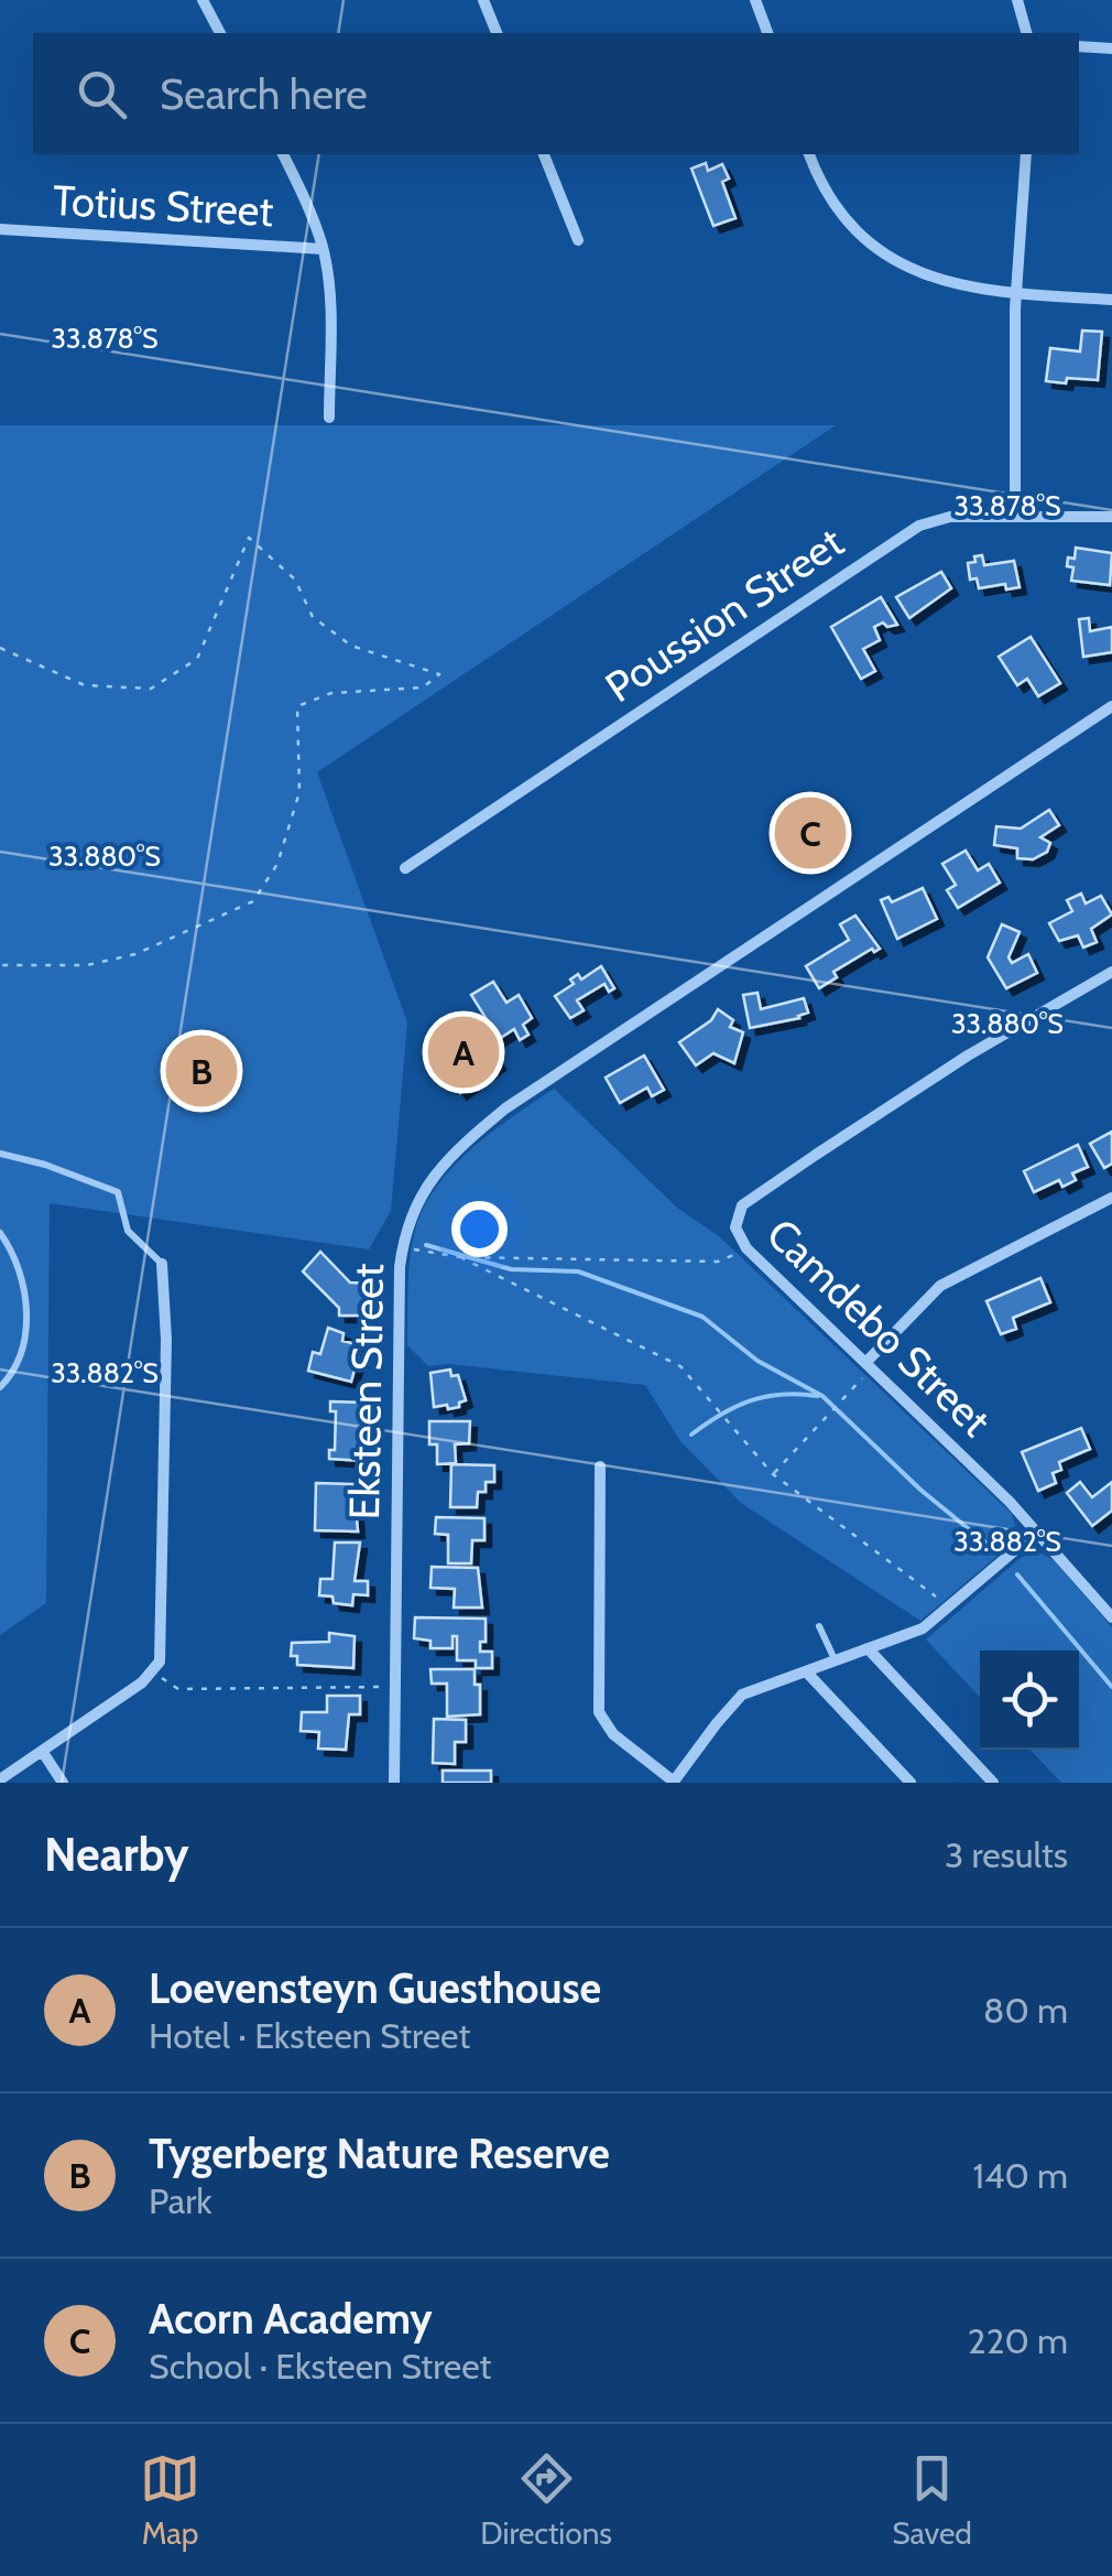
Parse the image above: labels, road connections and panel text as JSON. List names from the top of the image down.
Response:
{
  "streets": {
    "street": [
      "Totius Street",
      "Poussion Street",
      "Camdebo Street",
      "Eksteen Street"
    ]
  },
  "page": {
    "search": "Search here",
    "pins": ["C", "A", "B"],
    "heading": ["Nearby", "3 results"],
    "list": [
      {
        "mark": "A",
        "name": "Loevensteyn Guesthouse",
        "note": "Hotel · Eksteen Street",
        "value": "80 m"
      },
      {
        "mark": "B",
        "name": "Tygerberg Nature Reserve",
        "note": "Park",
        "value": "140 m"
      },
      {
        "mark": "C",
        "name": "Acorn Academy",
        "note": "School · Eksteen Street",
        "value": "220 m"
      }
    ],
    "nav": ["Map", "Directions", "Saved"]
  },
  "coordinates": ["33.878°S", "33.880°S", "33.882°S"]
}
